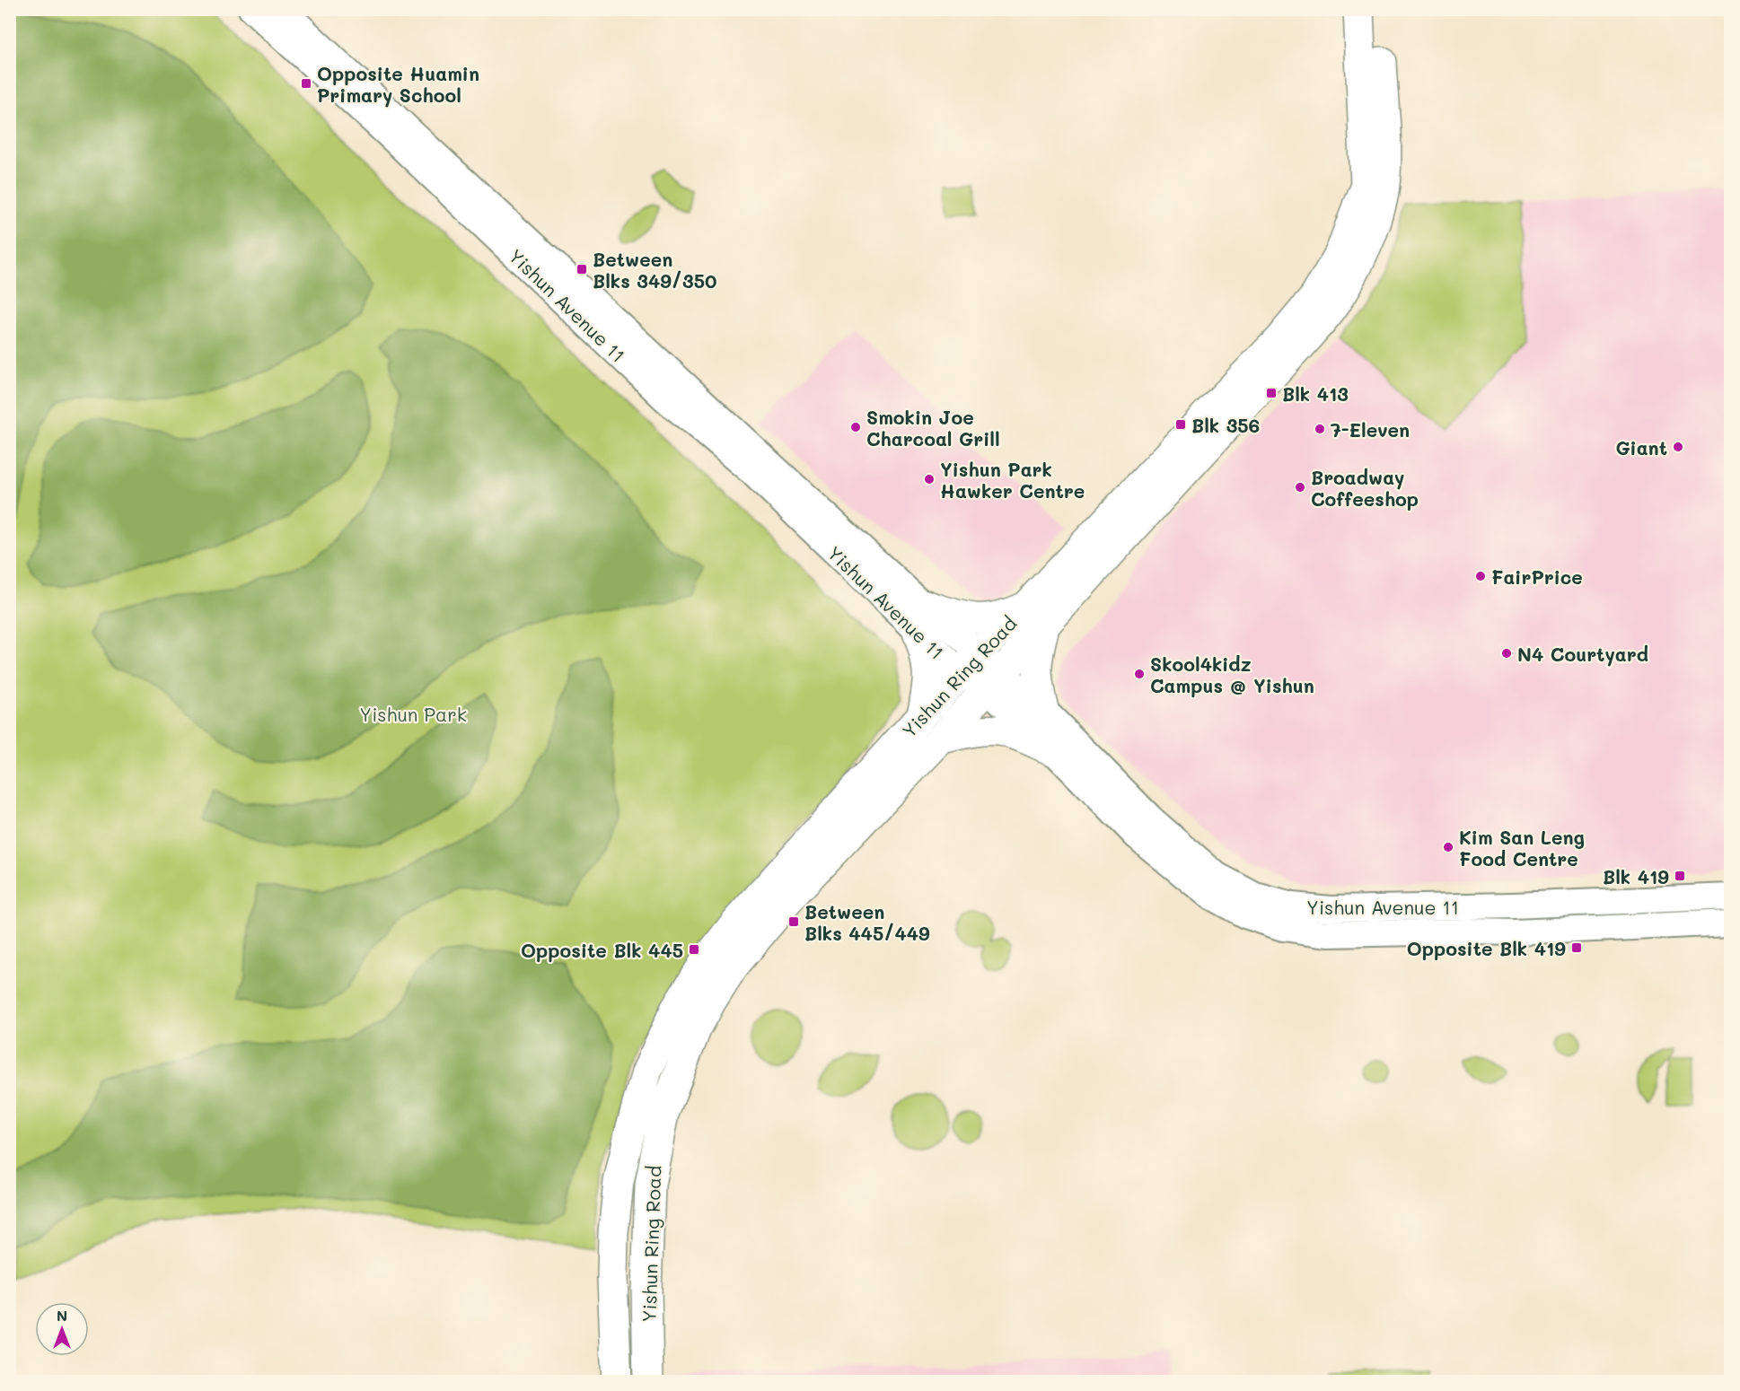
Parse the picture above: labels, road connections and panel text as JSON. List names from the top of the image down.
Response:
{
  "streets": {
    "main road": ["Yishun Ring Road"],
    "street": ["Yishun Avenue 11"]
  },
  "crossings": [
    ["Yishun Avenue 11", "Yishun Ring Road"]
  ],
  "parks": ["Yishun Park"],
  "places": {
    "transit": [
      "Opposite Huamin Primary School",
      "Between Blks 349/350",
      "Blk 413",
      "Blk 356",
      "Blk 419",
      "Between Blks 445/449",
      "Opposite Blk 419",
      "Opposite Blk 445"
    ],
    "other": [
      "Smokin Joe Charcoal Grill",
      "7-Eleven",
      "Giant",
      "Yishun Park Hawker Centre",
      "Broadway Coffeeshop",
      "FairPrice",
      "N4 Courtyard",
      "Skool4kidz Campus @ Yishun",
      "Kim San Leng Food Centre"
    ]
  },
  "north": "top"
}
